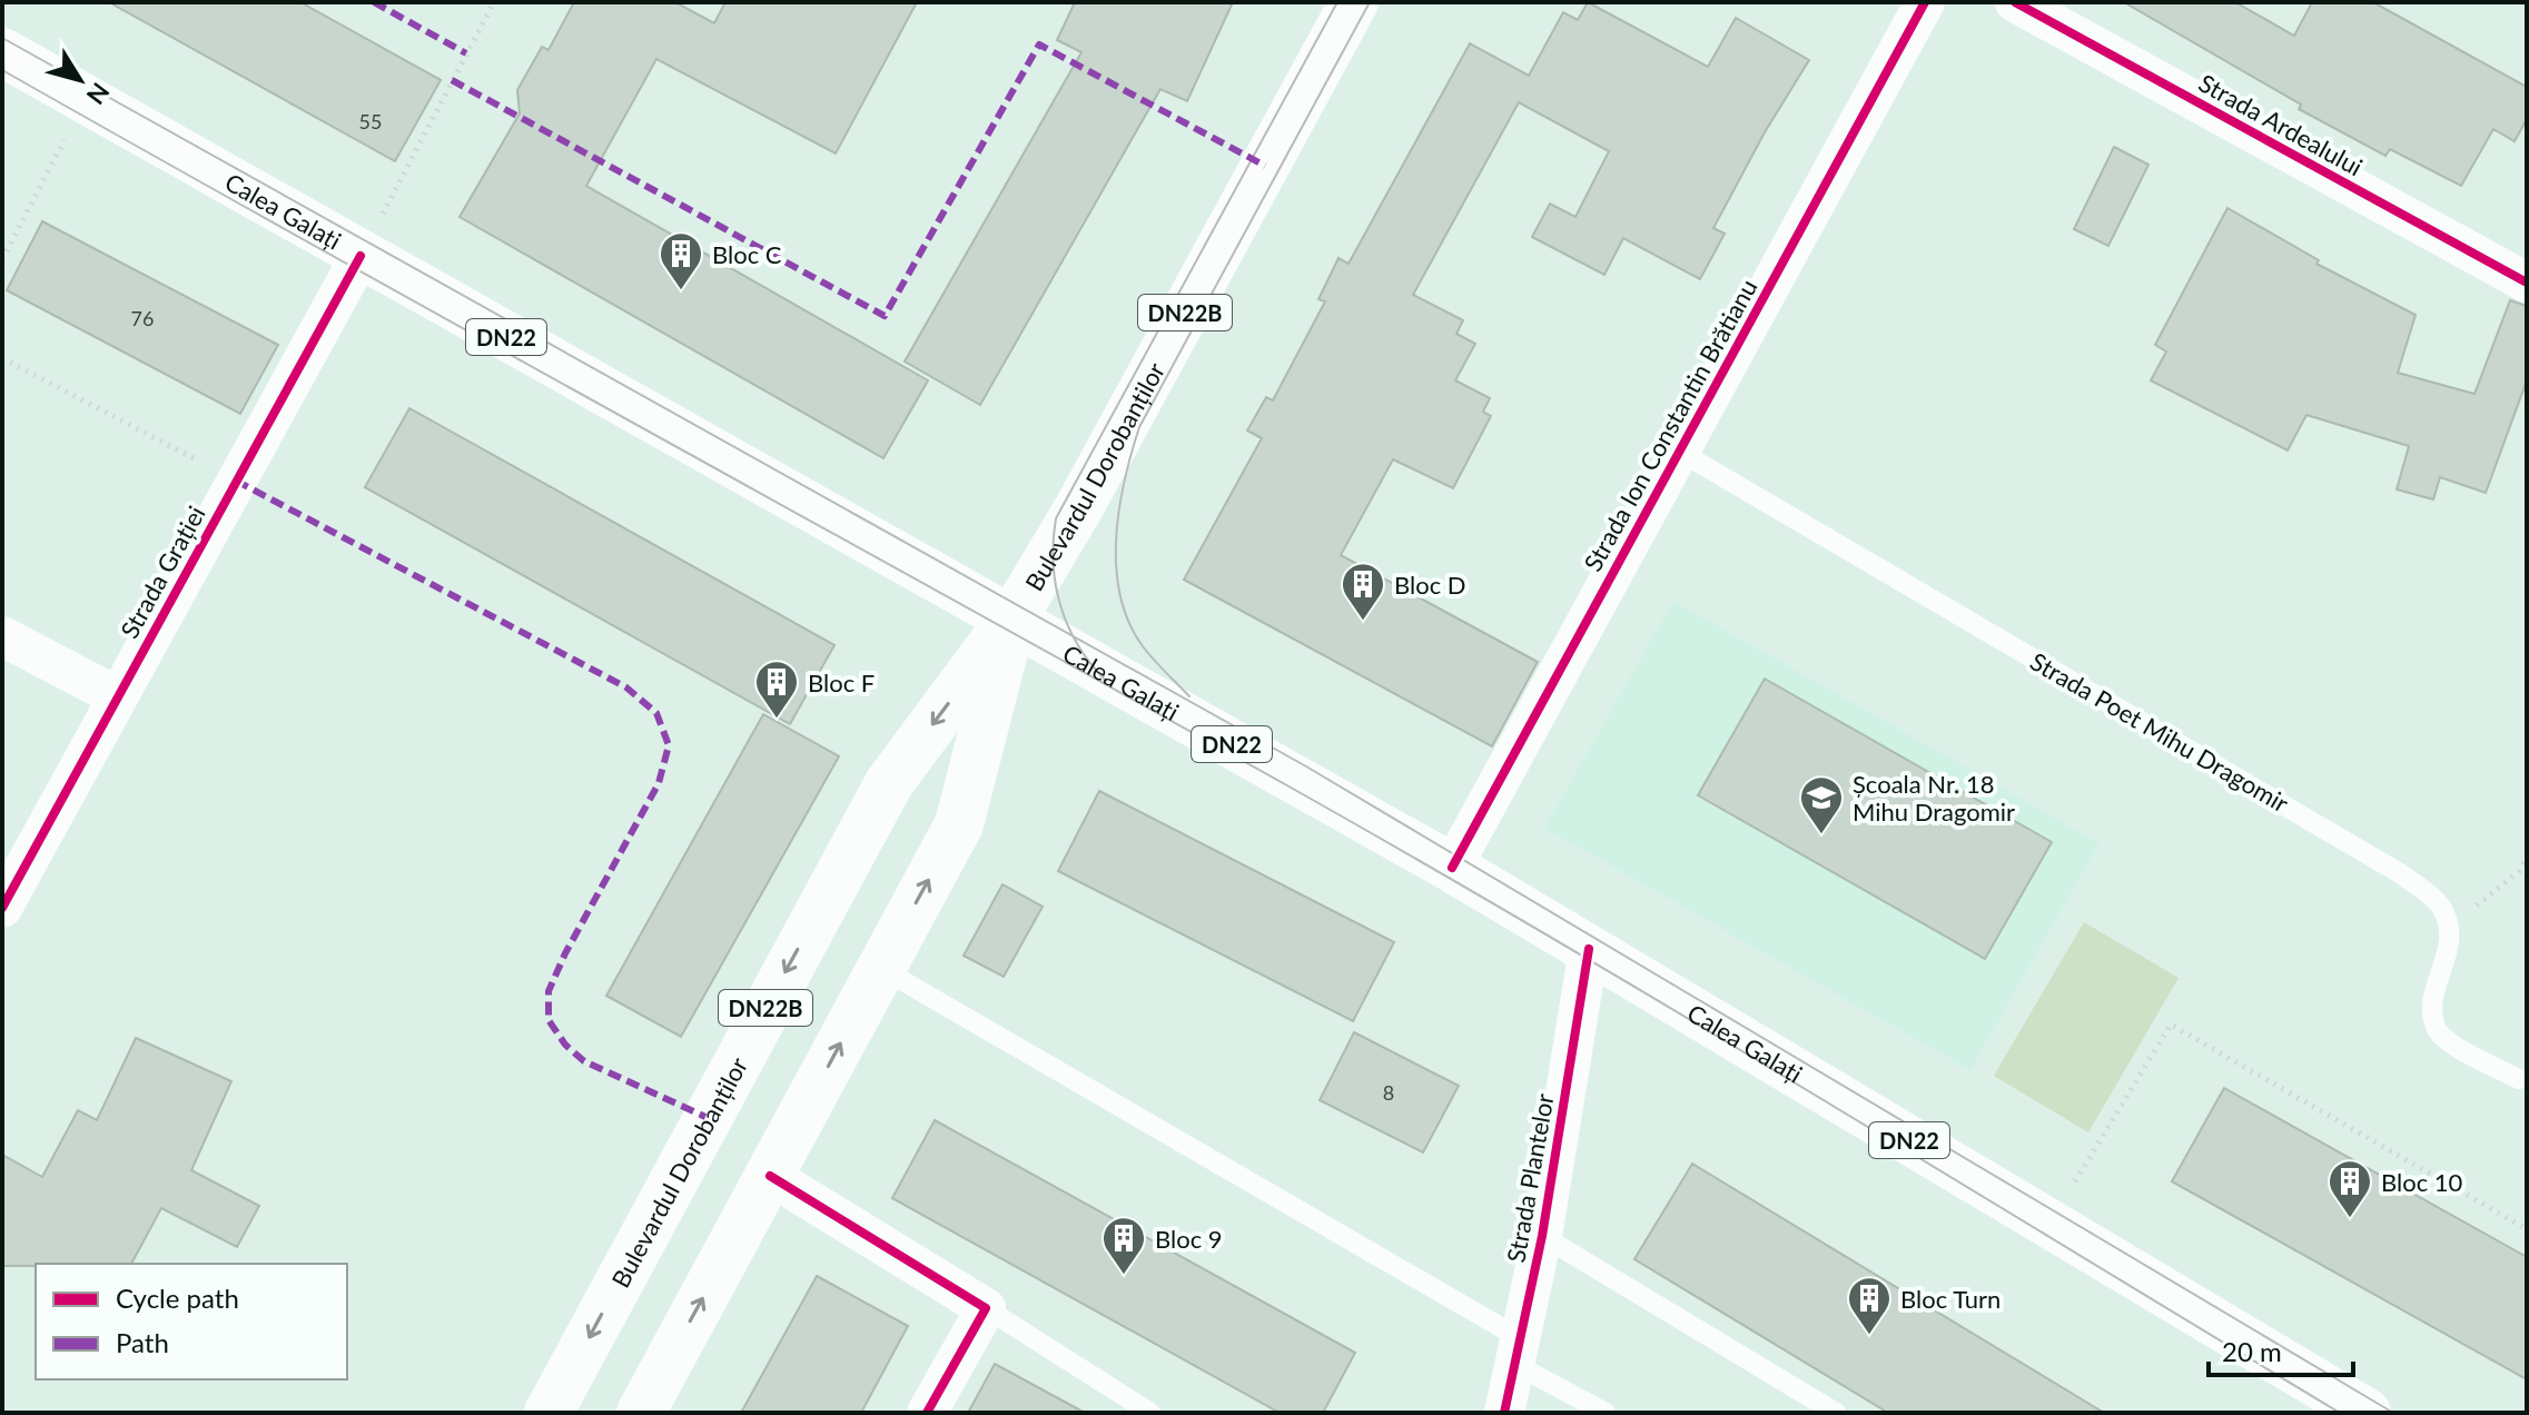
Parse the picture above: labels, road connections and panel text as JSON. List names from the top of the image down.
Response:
{
  "streets": {
    "main road": [
      "Calea Galați",
      "DN22B",
      "DN22",
      "Bulevardul Dorobanților"
    ],
    "street": [
      "Strada Ardealului",
      "Strada Ion Constantin Brătianu",
      "Strada Grației",
      "Strada Plantelor"
    ],
    "lane": ["Strada Poet Mihu Dragomir"]
  },
  "crossings": [
    ["Calea Galați", "Strada Ion Constantin Brătianu"],
    ["Calea Galați", "Bulevardul Dorobanților"],
    ["Calea Galați", "Strada Grației"],
    ["Calea Galați", "Strada Plantelor"],
    ["Strada Ion Constantin Brătianu", "Strada Poet Mihu Dragomir"]
  ],
  "places": {
    "building": [
      "Bloc C",
      "Bloc D",
      "Bloc F",
      "Bloc 10",
      "Bloc 9",
      "Bloc Turn"
    ],
    "school or university": ["Școala Nr. 18 Mihu Dragomir"]
  },
  "house_numbers": ["55", "76", "8"],
  "legend": ["Cycle path", "Path"],
  "scale_bar": "20 m",
  "north": "bottom right"
}
